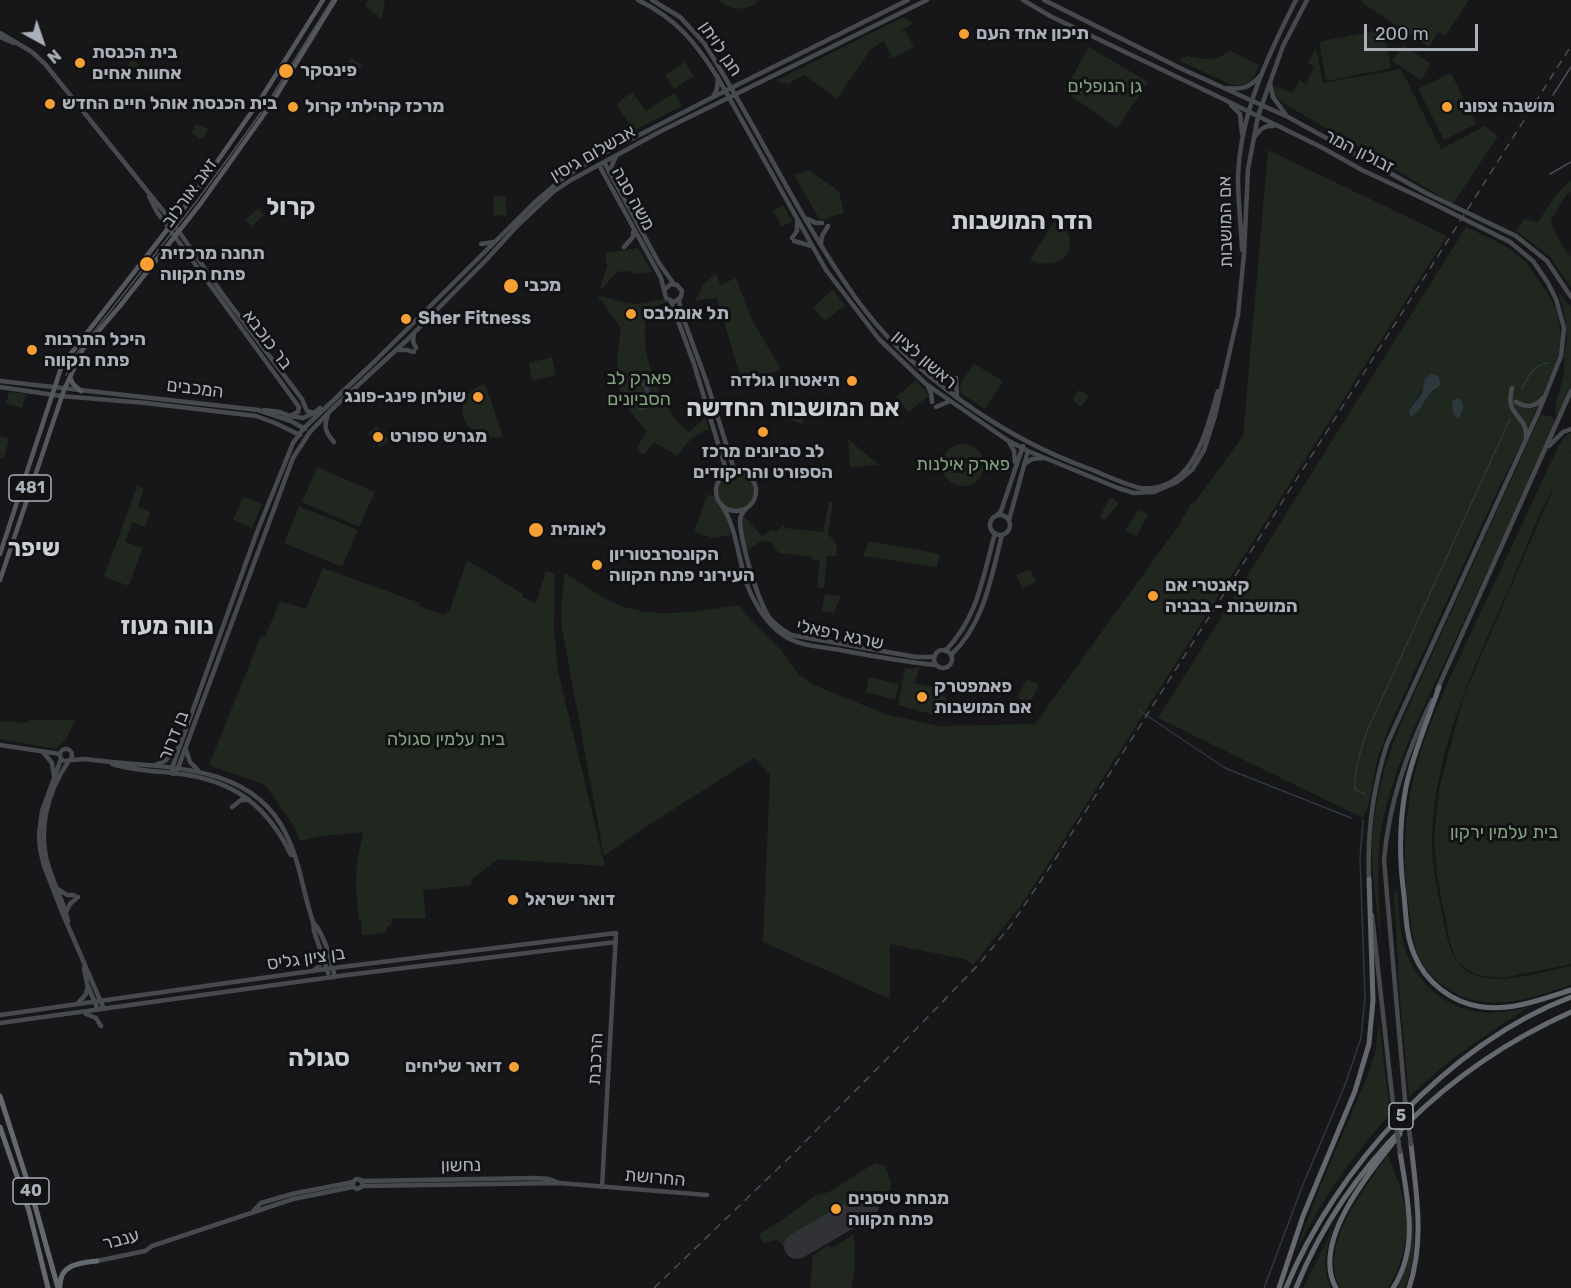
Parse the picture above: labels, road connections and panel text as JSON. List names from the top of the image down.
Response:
{
  "streets": {
    "highway": ["5", "40"],
    "main road": ["זאב אורלוב", "481"],
    "street": [
      "חנן לויתן",
      "זבולון המר",
      "אבשלום גיסין",
      "משה סנה",
      "אם המושבות",
      "בר כוכבא",
      "ראשון לציון",
      "המכבים",
      "שרגא רפאלי",
      "בן דרור",
      "בן ציון גליס",
      "הרכבת",
      "נחשון",
      "החרושת",
      "ענבר"
    ]
  },
  "crossings": [
    ["חנן לויתן", "אבשלום גיסין"],
    ["חנן לויתן", "ראשון לציון"],
    ["זבולון המר", "אם המושבות"],
    ["אבשלום גיסין", "משה סנה"],
    ["אבשלום גיסין", "ראשון לציון"],
    ["אבשלום גיסין", "המכבים"],
    ["אבשלום גיסין", "בן דרור"],
    ["זאב אורלוב", "בר כוכבא"],
    ["זאב אורלוב", "המכבים"],
    ["זאב אורלוב", "481"],
    ["אם המושבות", "ראשון לציון"],
    ["המכבים", "481"],
    ["המכבים", "בן דרור"],
    ["בן ציון גליס", "הרכבת"],
    ["הרכבת", "נחשון"],
    ["הרכבת", "החרושת"],
    ["נחשון", "החרושת"]
  ],
  "districts": [
    "קרול",
    "הדר המושבות",
    "אם המושבות החדשה",
    "שיפר",
    "נווה מעוז",
    "סגולה"
  ],
  "parks": [
    "גן הנופלים",
    "פארק לב הסביונים",
    "פארק אילנות",
    "בית עלמין סגולה",
    "בית עלמין ירקון"
  ],
  "places": [
    "תיכון אחד העם",
    "בית הכנסת אחוות אחים",
    "פינסקר",
    "בית הכנסת אוהל חיים החדש",
    "מרכז קהילתי קרול",
    "מושבה צפוני",
    "תחנה מרכזית פתח תקווה",
    "מכבי",
    "תל אומלבס",
    "Sher Fitness",
    "היכל התרבות פתח תקווה",
    "תיאטרון גולדה",
    "שולחן פינג-פונג",
    "לב סביונים מרכז הספורט והריקודים",
    "מגרש ספורט",
    "לאומית",
    "הקונסרבטוריון העירוני פתח תקווה",
    "קאנטרי אם המושבות - בבניה",
    "פאמפטרק אם המושבות",
    "דואר ישראל",
    "דואר שליחים",
    "מנחת טיסנים פתח תקווה"
  ],
  "scale_bar": "200 m",
  "north": "bottom right"
}
